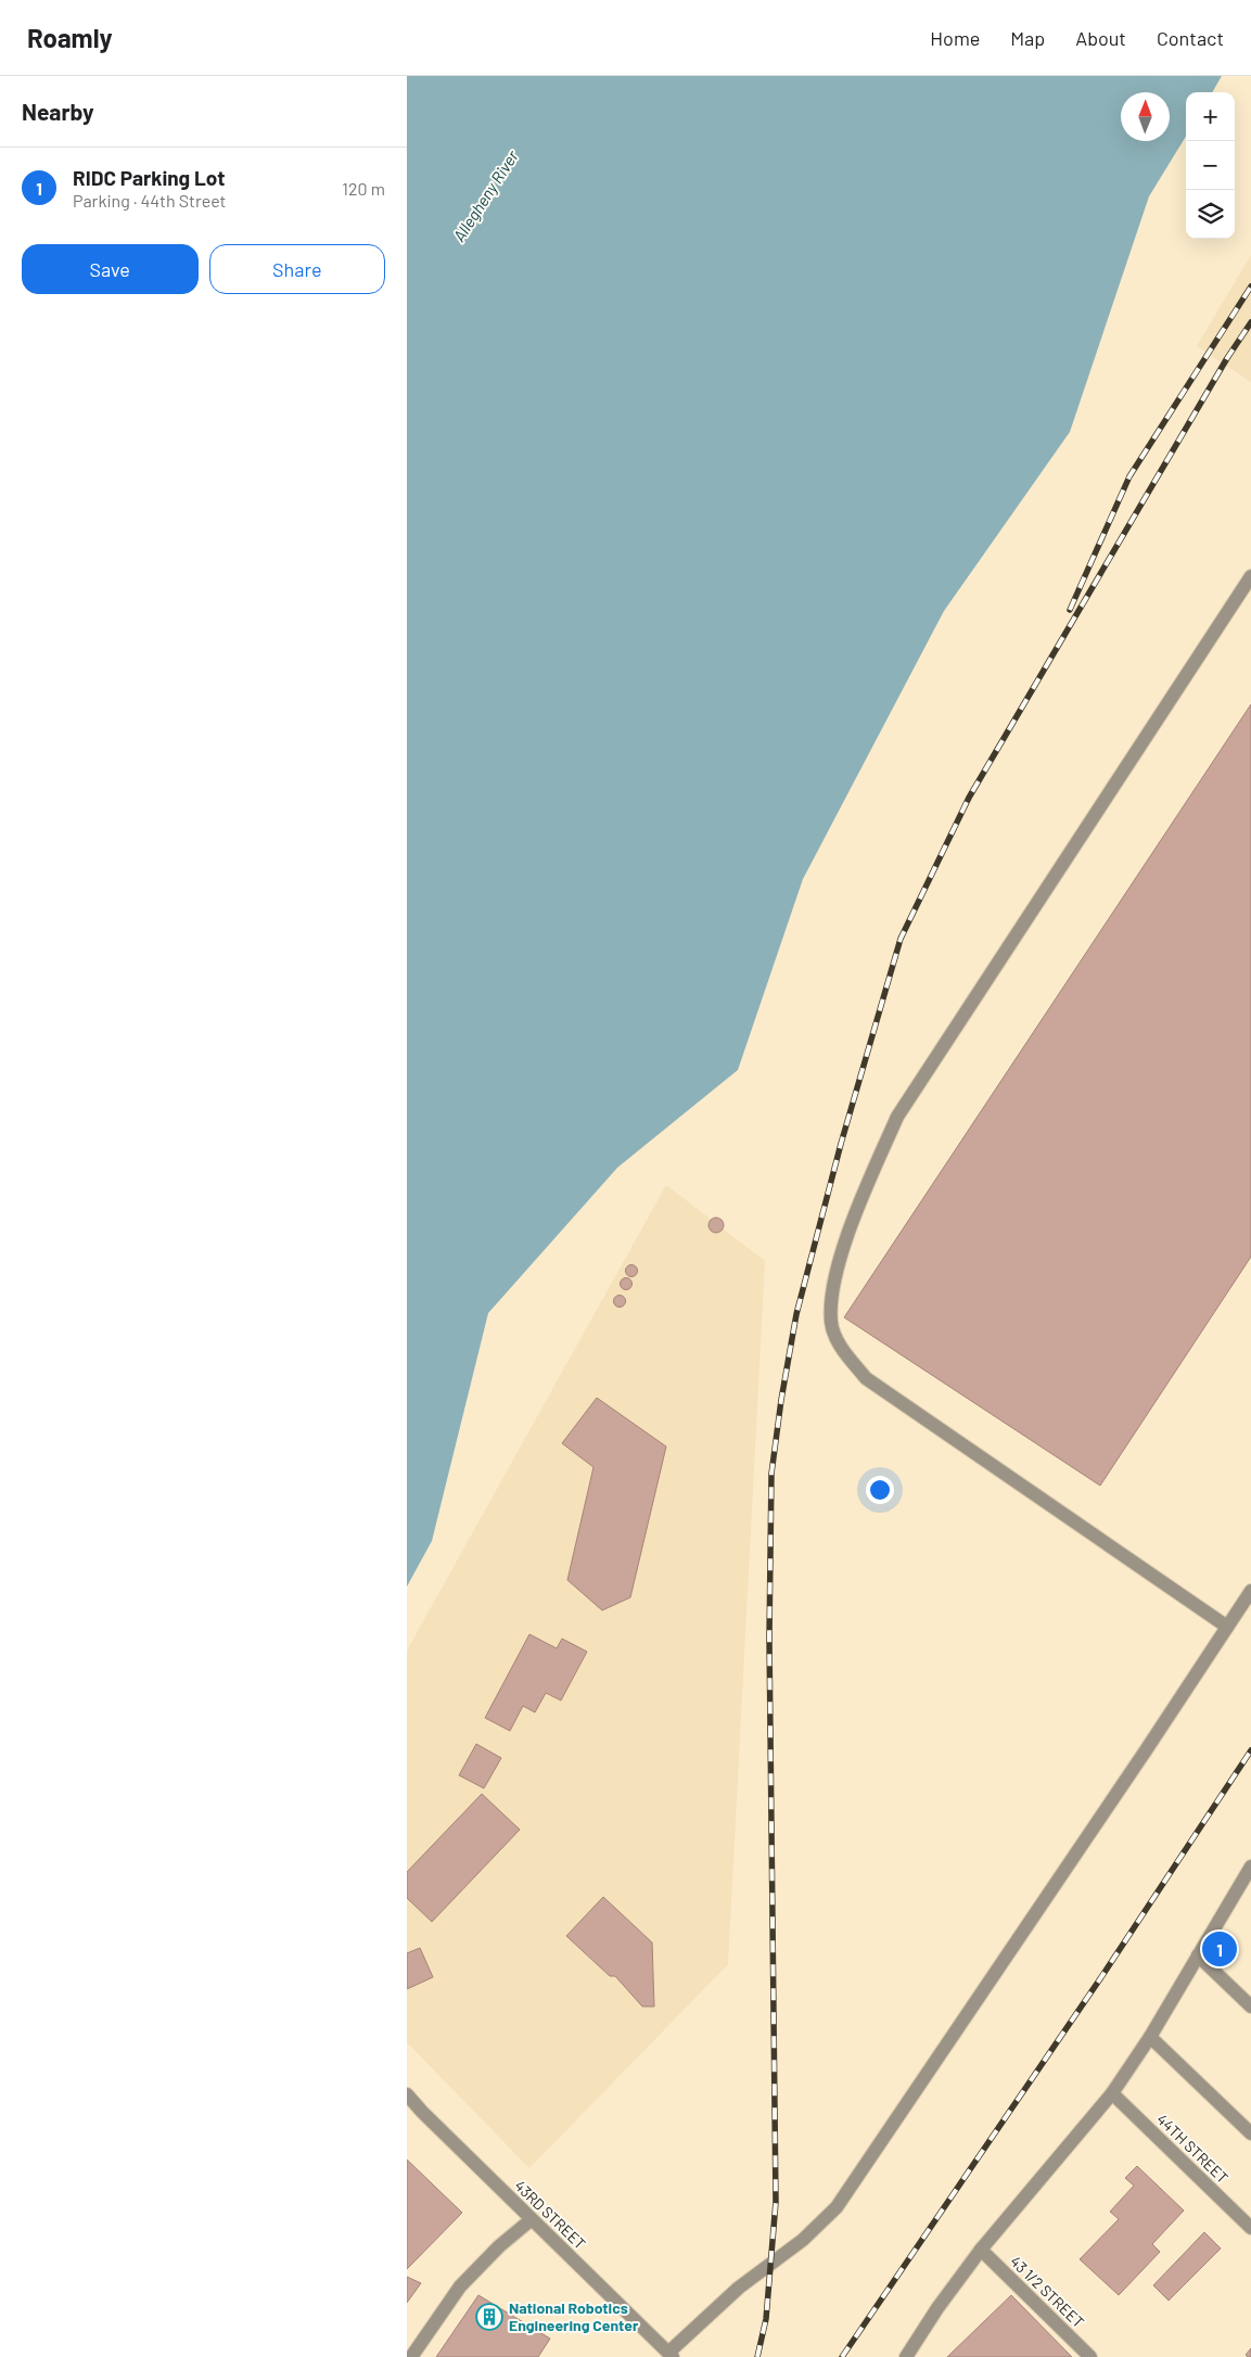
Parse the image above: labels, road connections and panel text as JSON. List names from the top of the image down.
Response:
{
  "streets": {
    "street": ["44TH STREET", "43RD STREET", "43 1/2 STREET"]
  },
  "water": ["Allegheny River"],
  "places": {
    "building": ["National Robotics Engineering Center"]
  },
  "north": "top",
  "page": {
    "header": "Roamly",
    "nav": [
      "Home",
      "Map",
      "About",
      "Contact"
    ],
    "heading": "Nearby",
    "map_buttons": ["+", "−"],
    "list": [
      {
        "mark": "1",
        "name": "RIDC Parking Lot",
        "note": "Parking · 44th Street",
        "value": "120 m"
      }
    ],
    "buttons": ["Save", "Share"],
    "pins": "1"
  }
}
